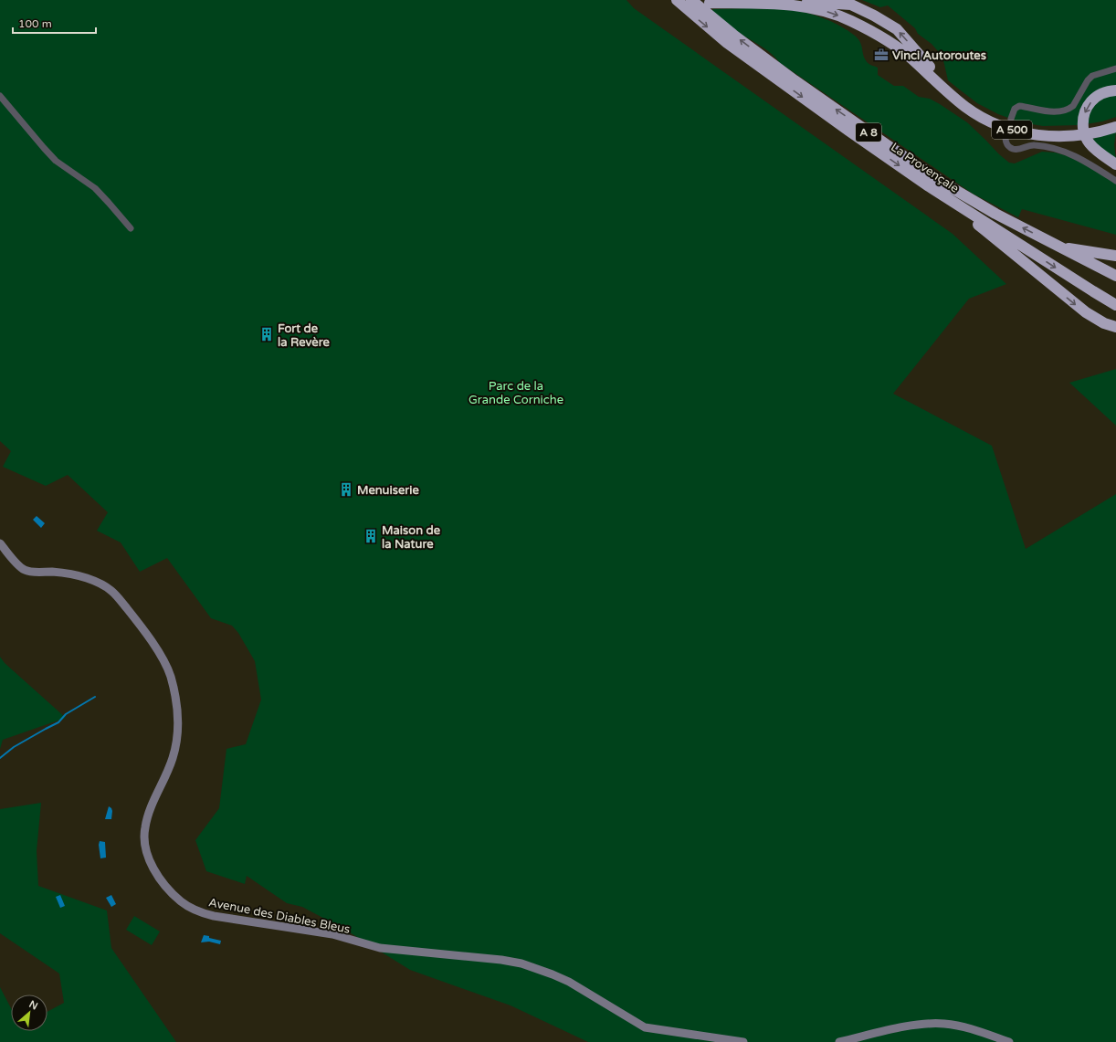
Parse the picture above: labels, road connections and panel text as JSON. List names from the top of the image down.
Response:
{
  "streets": {
    "highway": ["A 500", "A 8", "La Provençale"],
    "main road": ["Avenue des Diables Bleus"]
  },
  "parks": ["Parc de la Grande Corniche"],
  "places": {
    "office": ["Vinci Autoroutes"],
    "building": ["Fort de la Revère", "Menuiserie", "Maison de la Nature"]
  },
  "scale_bar": "100 m",
  "north": "top right"
}
